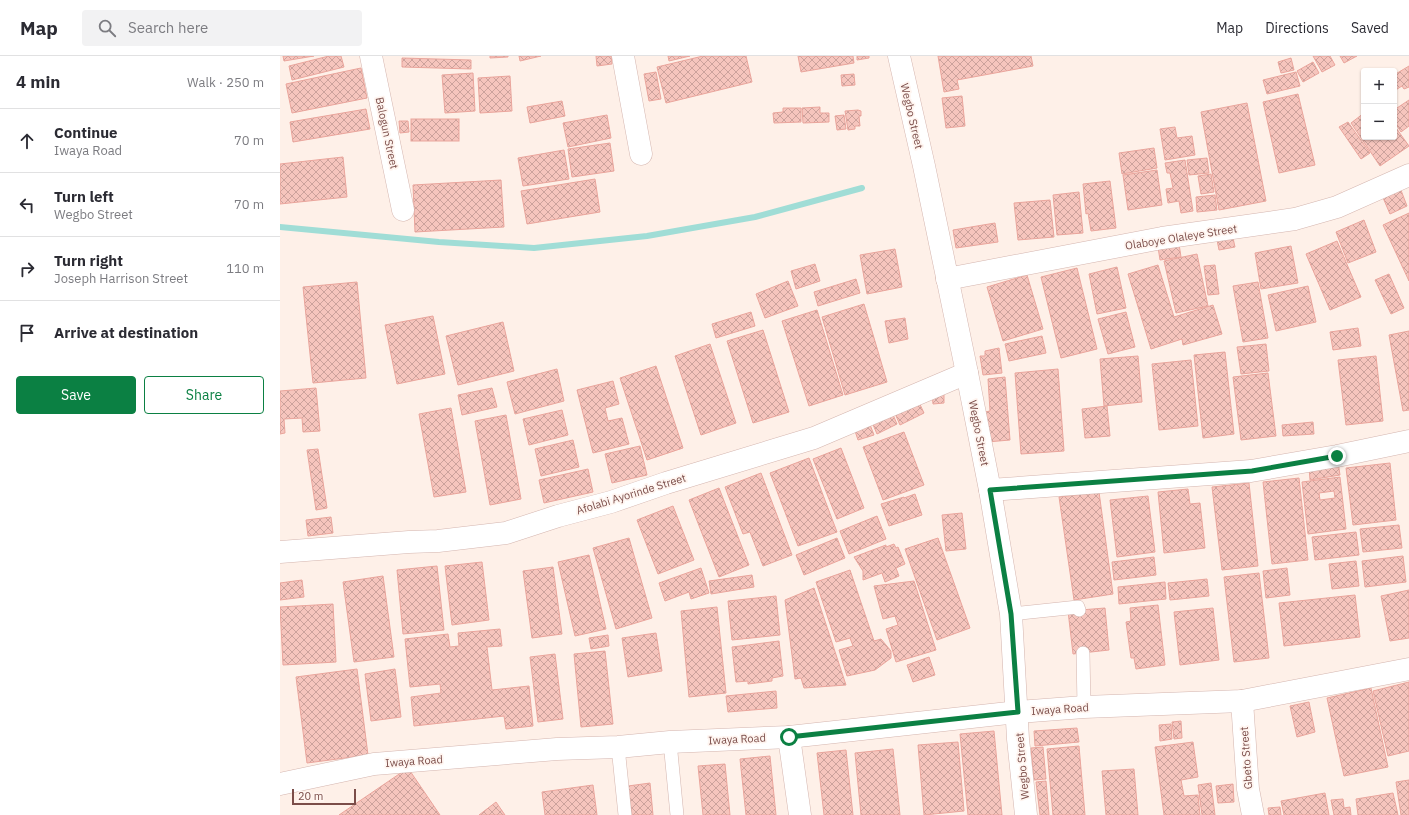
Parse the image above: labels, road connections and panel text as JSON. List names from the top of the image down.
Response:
{
  "streets": {
    "street": [
      "Wegbo Street",
      "Balogun Street",
      "Olaboye Olaleye Street",
      "Afolabi Ayorinde Street",
      "Iwaya Road",
      "Gbeto Street"
    ]
  },
  "crossings": [
    ["Wegbo Street", "Olaboye Olaleye Street"],
    ["Wegbo Street", "Afolabi Ayorinde Street"],
    ["Wegbo Street", "Iwaya Road"],
    ["Iwaya Road", "Gbeto Street"]
  ],
  "scale_bar": "20 m",
  "page": {
    "header": "Map",
    "search": "Search here",
    "nav": ["Map", "Directions", "Saved"],
    "heading": ["4 min", "Walk · 250 m"],
    "map_buttons": ["+", "−"],
    "list": [
      ["Continue", "Iwaya Road", "70 m"],
      ["Turn left", "Wegbo Street", "70 m"],
      ["Turn right", "Joseph Harrison Street", "110 m"],
      "Arrive at destination"
    ],
    "buttons": ["Save", "Share"],
    "scale": "20 m"
  }
}
